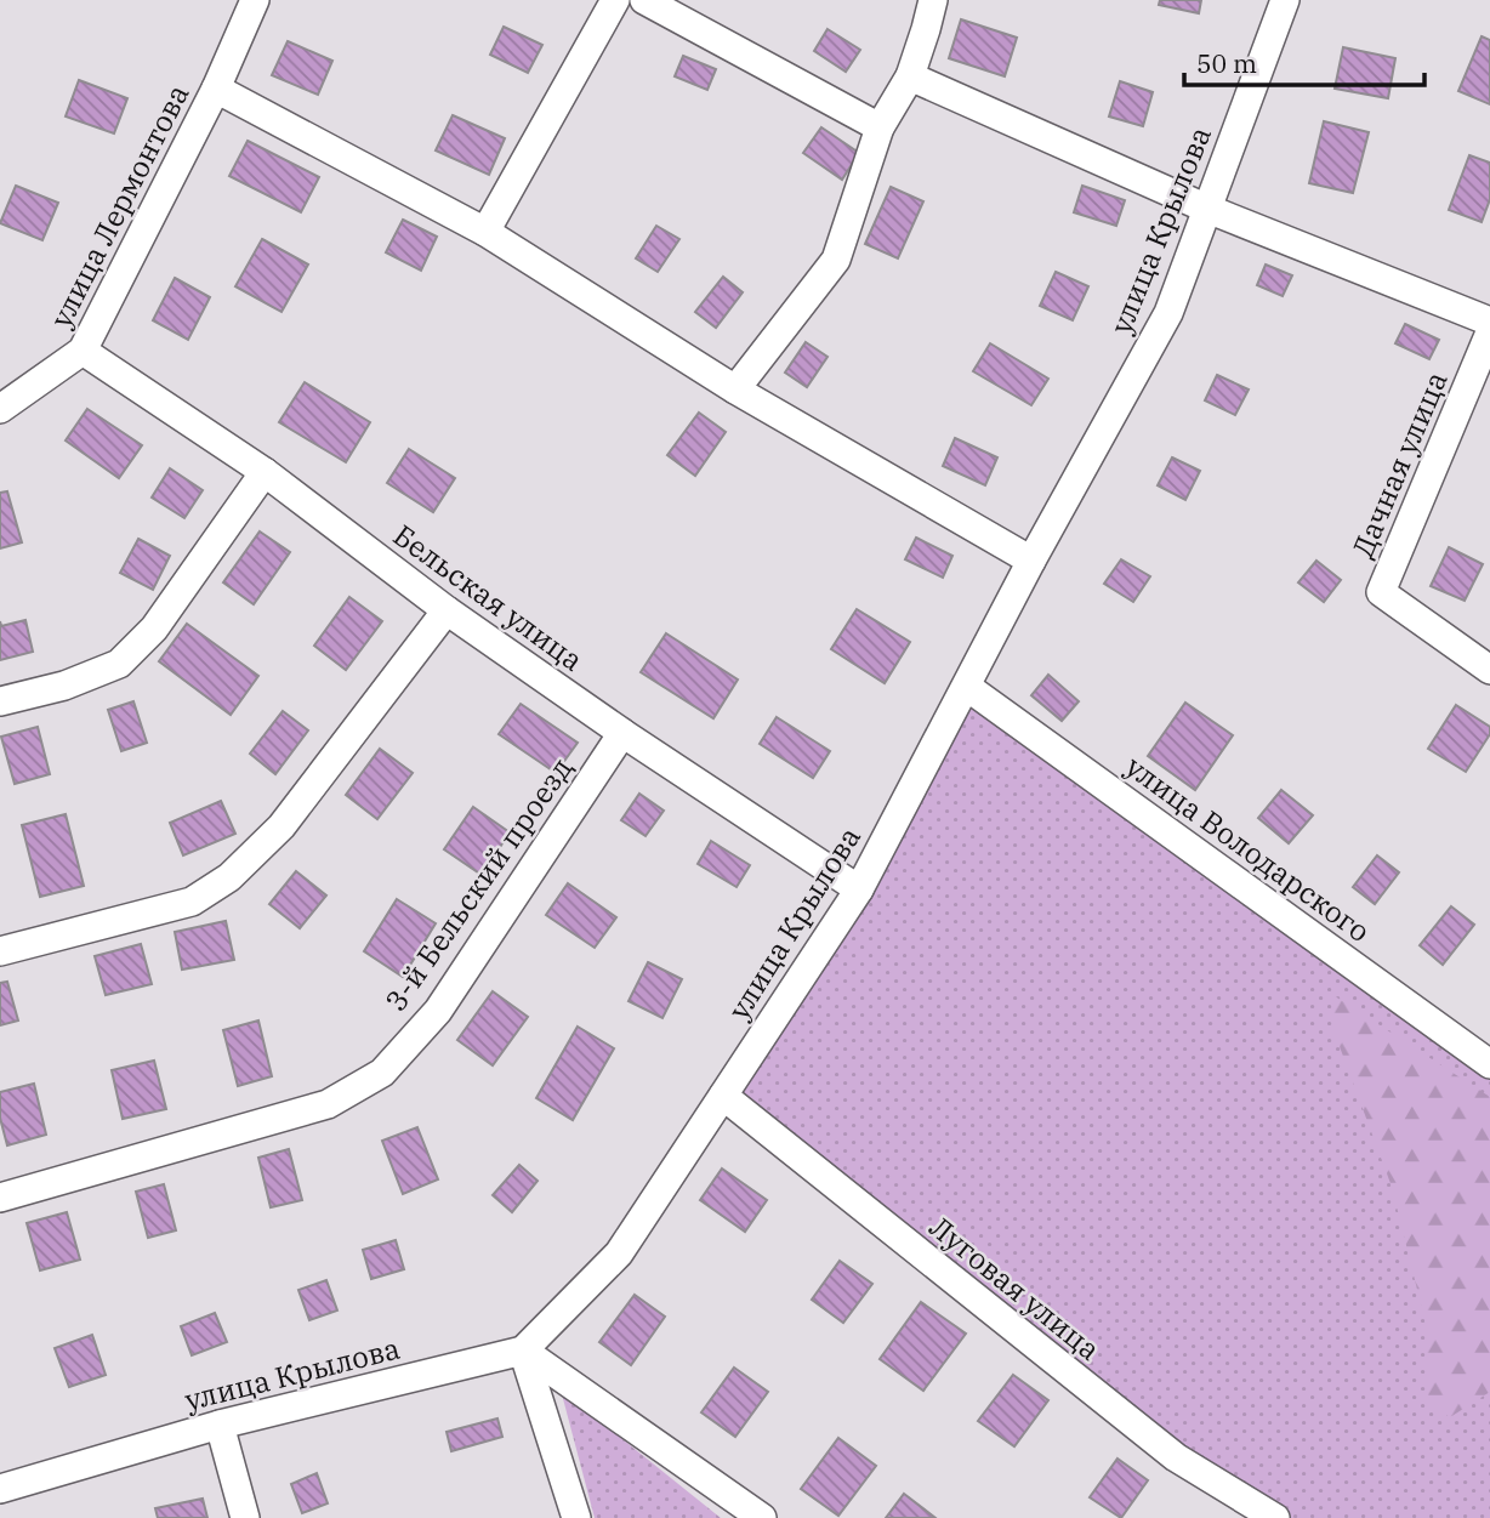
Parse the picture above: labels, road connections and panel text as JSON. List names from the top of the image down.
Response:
{
  "streets": {
    "street": [
      "улица Лермонтова",
      "улица Крылова",
      "Дачная улица",
      "Бельская улица",
      "улица Володарского",
      "3-й Бельский проезд",
      "Луговая улица"
    ]
  },
  "crossings": [
    ["улица Лермонтова", "Бельская улица"],
    ["улица Крылова", "Бельская улица"],
    ["улица Крылова", "улица Володарского"],
    ["улица Крылова", "Луговая улица"],
    ["Бельская улица", "3-й Бельский проезд"]
  ],
  "scale_bar": "50 m"
}
